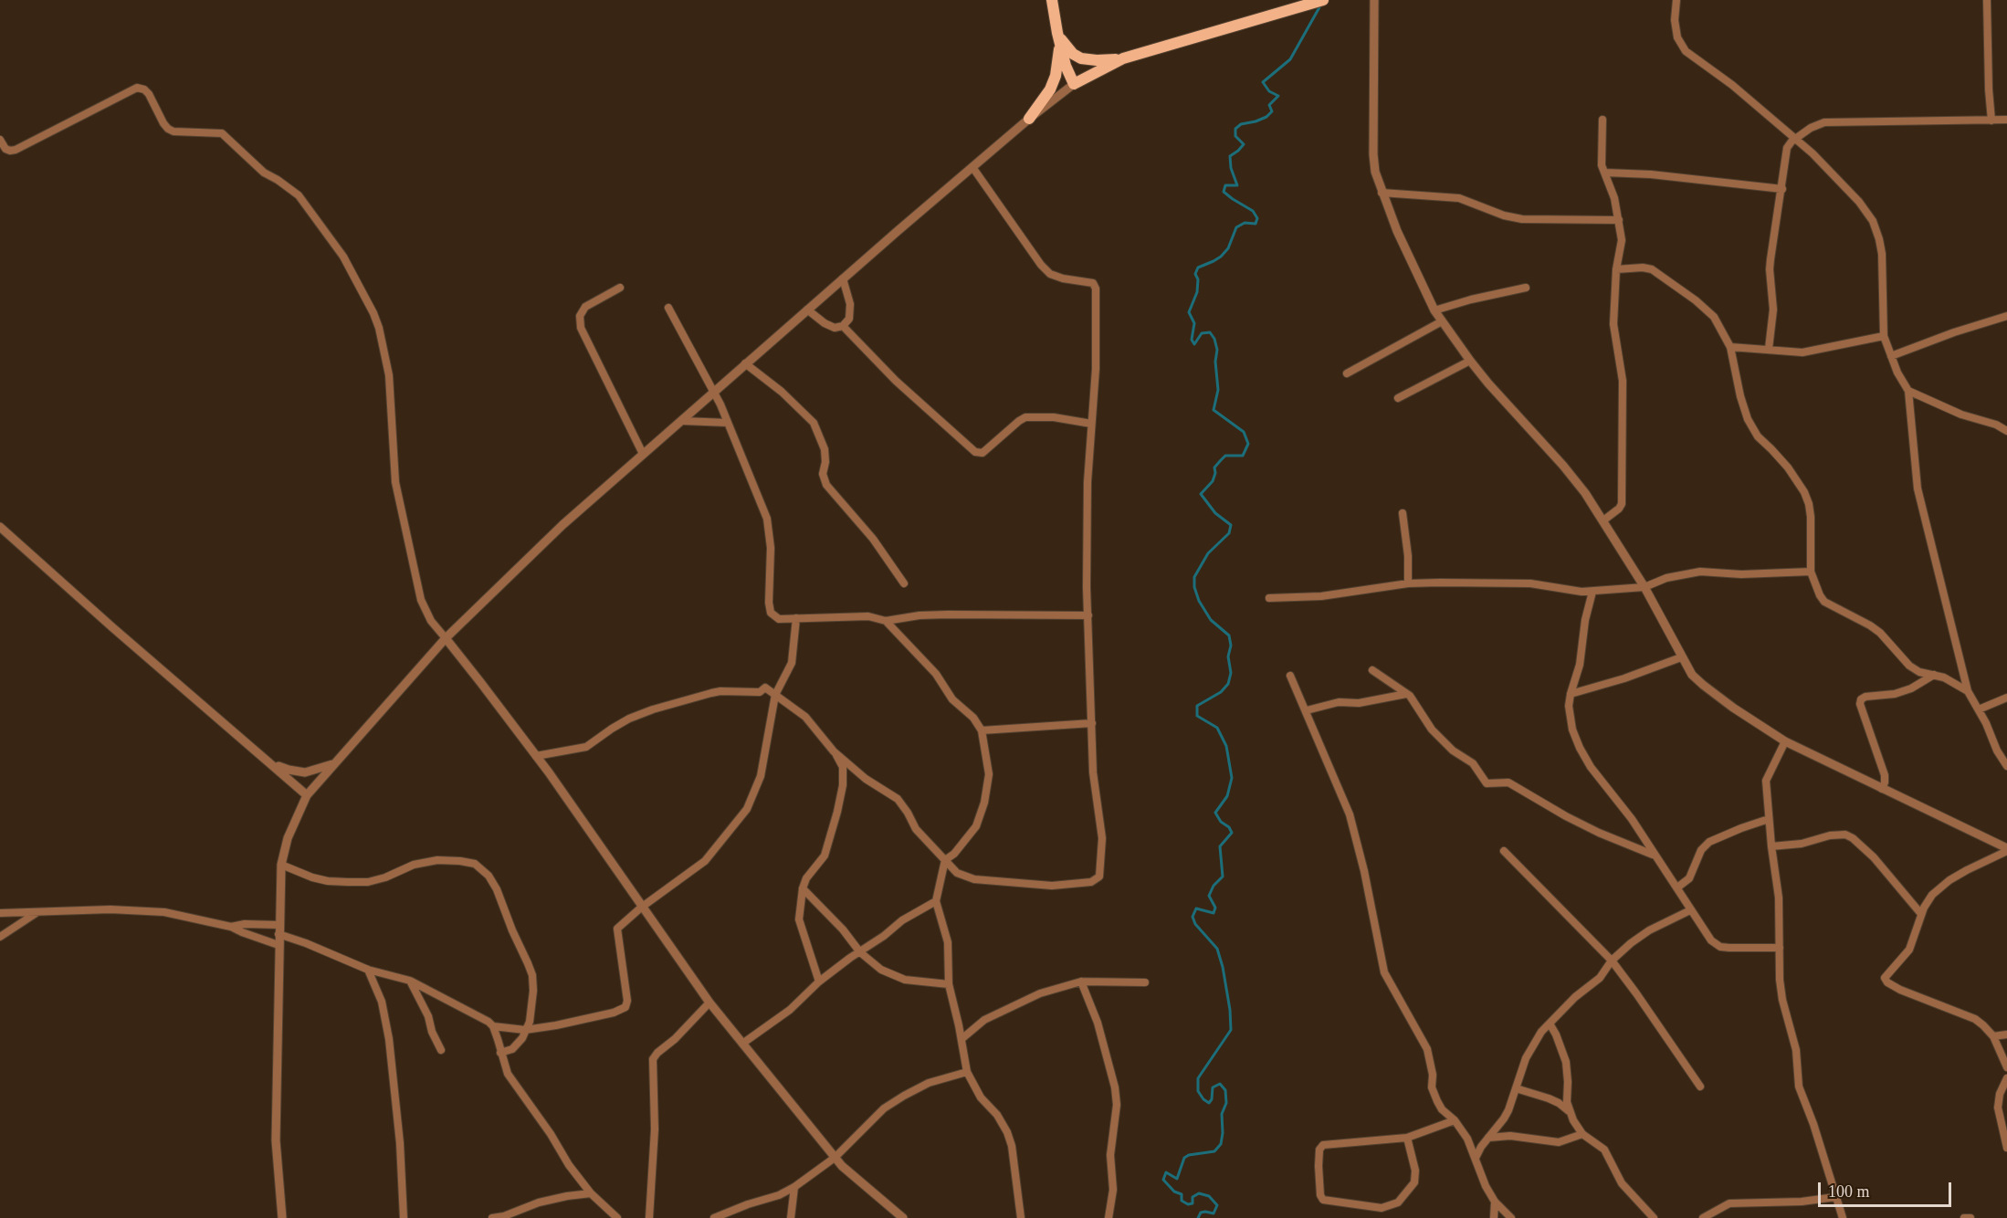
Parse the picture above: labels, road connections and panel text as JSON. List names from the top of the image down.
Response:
{
  "scale_bar": "100 m"
}
